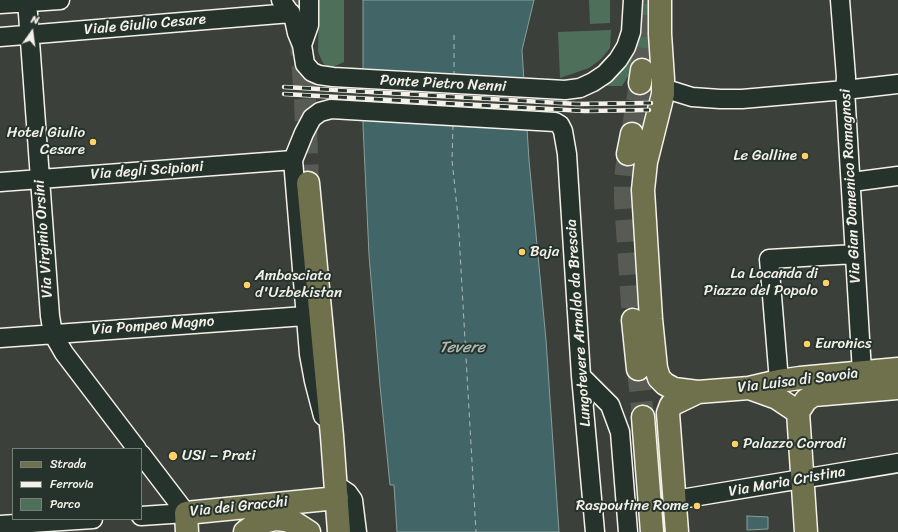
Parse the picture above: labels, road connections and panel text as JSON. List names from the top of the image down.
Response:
{
  "streets": {
    "main road": ["Via Luisa di Savoia", "Via dei Gracchi"],
    "street": [
      "Viale Giulio Cesare",
      "Ponte Pietro Nenni",
      "Via degli Scipioni",
      "Via Gian Domenico Romagnosi",
      "Via Virginio Orsini",
      "Lungotevere Arnaldo da Brescia",
      "Via Pompeo Magno",
      "Via Maria Cristina"
    ]
  },
  "crossings": [
    ["Viale Giulio Cesare", "Via Virginio Orsini"],
    ["Ponte Pietro Nenni", "Via degli Scipioni"],
    ["Ponte Pietro Nenni", "Lungotevere Arnaldo da Brescia"],
    ["Via degli Scipioni", "Via Virginio Orsini"],
    ["Via Gian Domenico Romagnosi", "Via Luisa di Savoia"],
    ["Via Virginio Orsini", "Via Pompeo Magno"]
  ],
  "water": ["Tevere"],
  "places": [
    "Hotel Giulio Cesare",
    "Le Galline",
    "Baja",
    "La Locanda di Piazza del Popolo",
    "Ambasciata d'Uzbekistan",
    "Euronics",
    "Palazzo Corrodi",
    "USI – Prati",
    "Raspoutine Rome"
  ],
  "legend": ["Strada", "Ferrovia", "Parco"],
  "north": "top"
}
